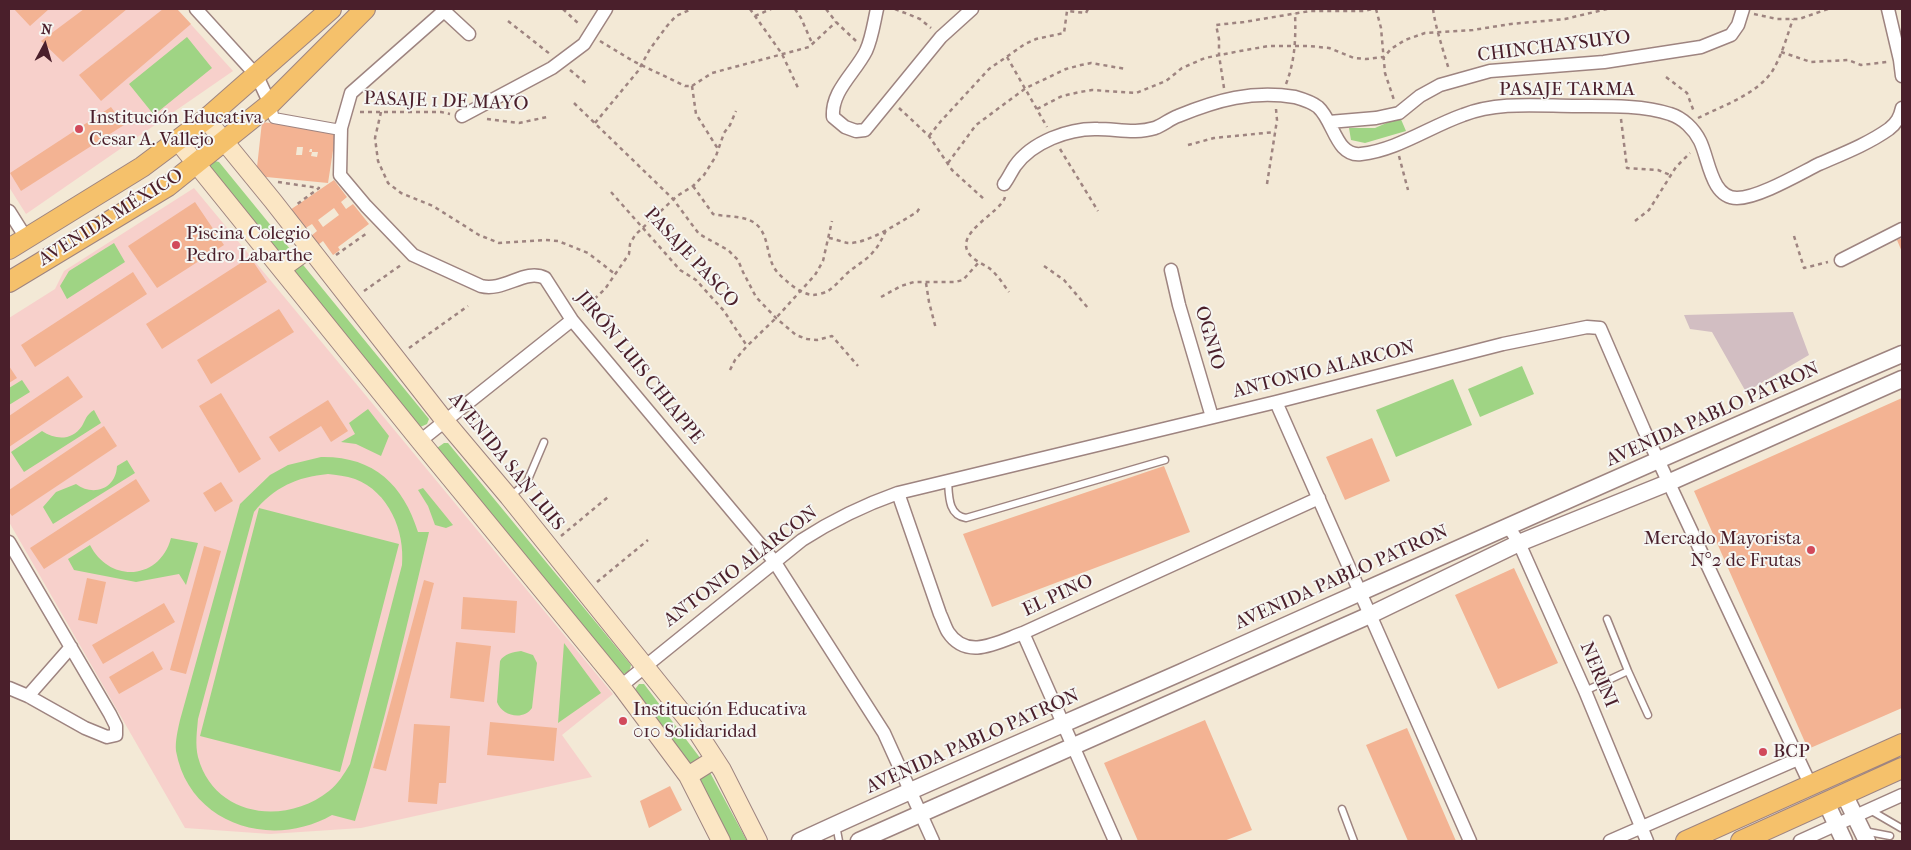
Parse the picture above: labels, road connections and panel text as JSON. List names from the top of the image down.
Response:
{
  "streets": {
    "main road": ["AVENIDA MÉXICO", "AVENIDA SAN LUIS"],
    "street": [
      "CHINCHAYSUYO",
      "PASAJE TARMA",
      "OGNIO",
      "JIRÓN LUIS CHIAPPE",
      "ANTONIO ALARCON",
      "AVENIDA PABLO PATRON",
      "EL PINO",
      "NERINI"
    ],
    "path": ["PASAJE 1 DE MAYO", "PASAJE PASCO"]
  },
  "crossings": [
    ["CHINCHAYSUYO", "PASAJE TARMA"],
    ["PASAJE 1 DE MAYO", "JIRÓN LUIS CHIAPPE"],
    ["AVENIDA MÉXICO", "AVENIDA SAN LUIS"],
    ["OGNIO", "ANTONIO ALARCON"],
    ["JIRÓN LUIS CHIAPPE", "ANTONIO ALARCON"],
    ["JIRÓN LUIS CHIAPPE", "AVENIDA PABLO PATRON"],
    ["ANTONIO ALARCON", "AVENIDA PABLO PATRON"],
    ["ANTONIO ALARCON", "AVENIDA SAN LUIS"],
    ["ANTONIO ALARCON", "EL PINO"],
    ["AVENIDA PABLO PATRON", "NERINI"]
  ],
  "places": [
    "Institución Educativa Cesar A. Vallejo",
    "Piscina Colegio Pedro Labarthe",
    "Mercado Mayorista N°2 de Frutas",
    "Institución Educativa 010 Solidaridad",
    "BCP"
  ],
  "north": "top"
}
